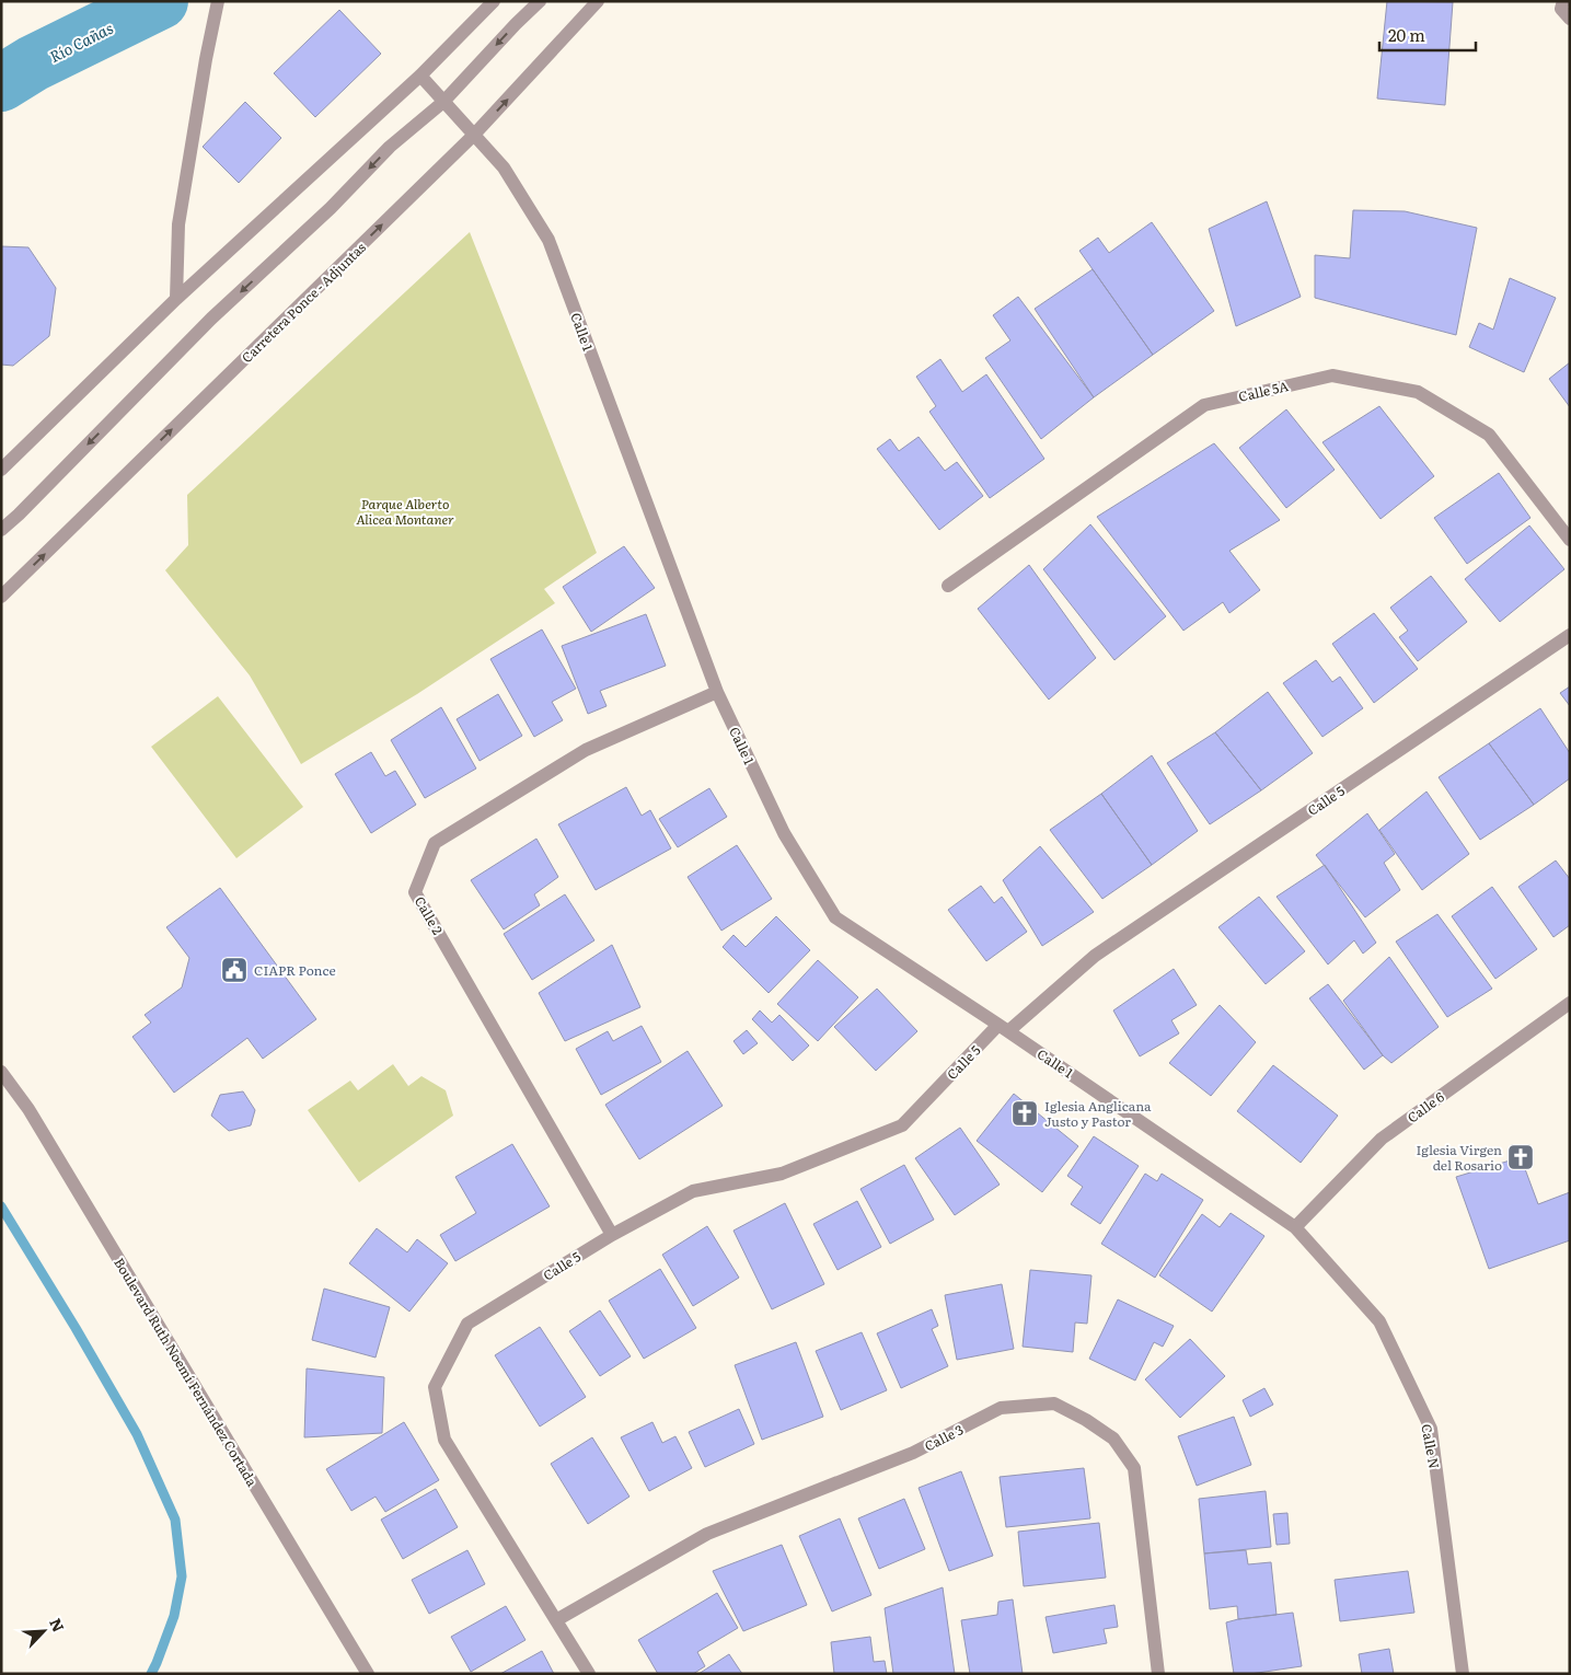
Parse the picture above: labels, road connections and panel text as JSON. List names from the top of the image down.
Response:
{
  "streets": {
    "street": [
      "Carretera Ponce - Adjuntas",
      "Calle 1",
      "Calle 5A",
      "Calle 5",
      "Calle 2",
      "Calle 6",
      "Boulevard Ruth Noemí Fernández Cortada",
      "Calle 3",
      "Calle N"
    ]
  },
  "crossings": [
    ["Carretera Ponce - Adjuntas", "Calle 1"],
    ["Calle 1", "Calle 5"],
    ["Calle 1", "Calle 2"],
    ["Calle 1", "Calle 6"],
    ["Calle 1", "Calle N"],
    ["Calle 5", "Calle 2"],
    ["Calle 5", "Calle 3"],
    ["Calle 6", "Calle N"]
  ],
  "water": ["Río Cañas"],
  "parks": ["Parque Alberto Alicea Montaner"],
  "places": {
    "public building": ["CIAPR Ponce"],
    "church": ["Iglesia Anglicana Justo y Pastor", "Iglesia Virgen del Rosario"]
  },
  "scale_bar": "20 m",
  "north": "top right"
}
